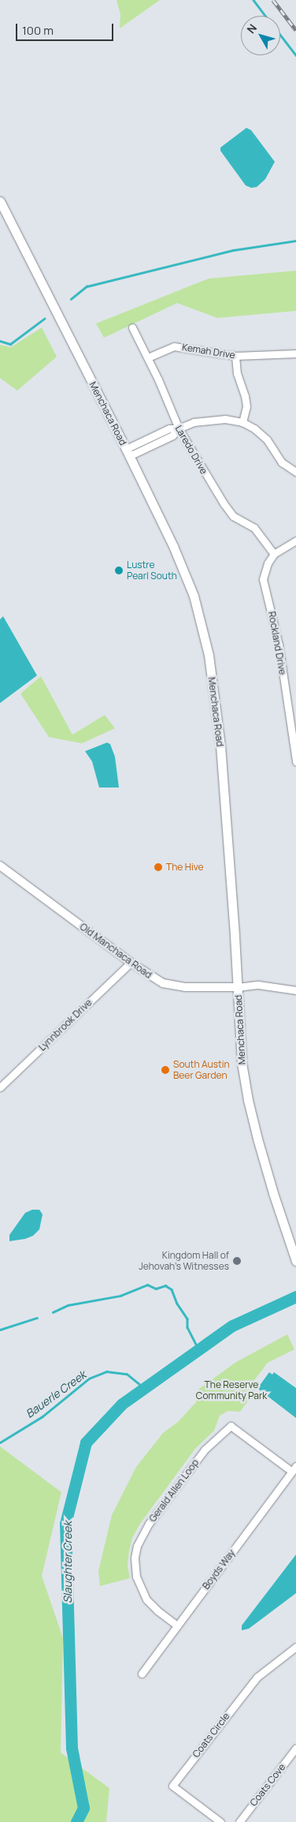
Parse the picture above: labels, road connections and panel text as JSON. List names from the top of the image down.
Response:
{
  "streets": {
    "main road": ["Menchaca Road"],
    "street": [
      "Kemah Drive",
      "Laredo Drive",
      "Rockland Drive",
      "Old Manchaca Road",
      "Lynnbrook Drive",
      "Gerald Allen Loop",
      "Boyds Way",
      "Coats Circle",
      "Coats Cove"
    ]
  },
  "crossings": [
    ["Kemah Drive", "Laredo Drive"],
    ["Menchaca Road", "Old Manchaca Road"],
    ["Laredo Drive", "Rockland Drive"],
    ["Old Manchaca Road", "Lynnbrook Drive"],
    ["Gerald Allen Loop", "Boyds Way"]
  ],
  "water": ["Bauerle Creek", "Slaughter Creek"],
  "parks": ["The Reserve Community Park"],
  "places": [
    "Lustre Pearl South",
    "The Hive",
    "South Austin Beer Garden",
    "Kingdom Hall of Jehovah's Witnesses"
  ],
  "scale_bar": "100 m",
  "north": "top left"
}
